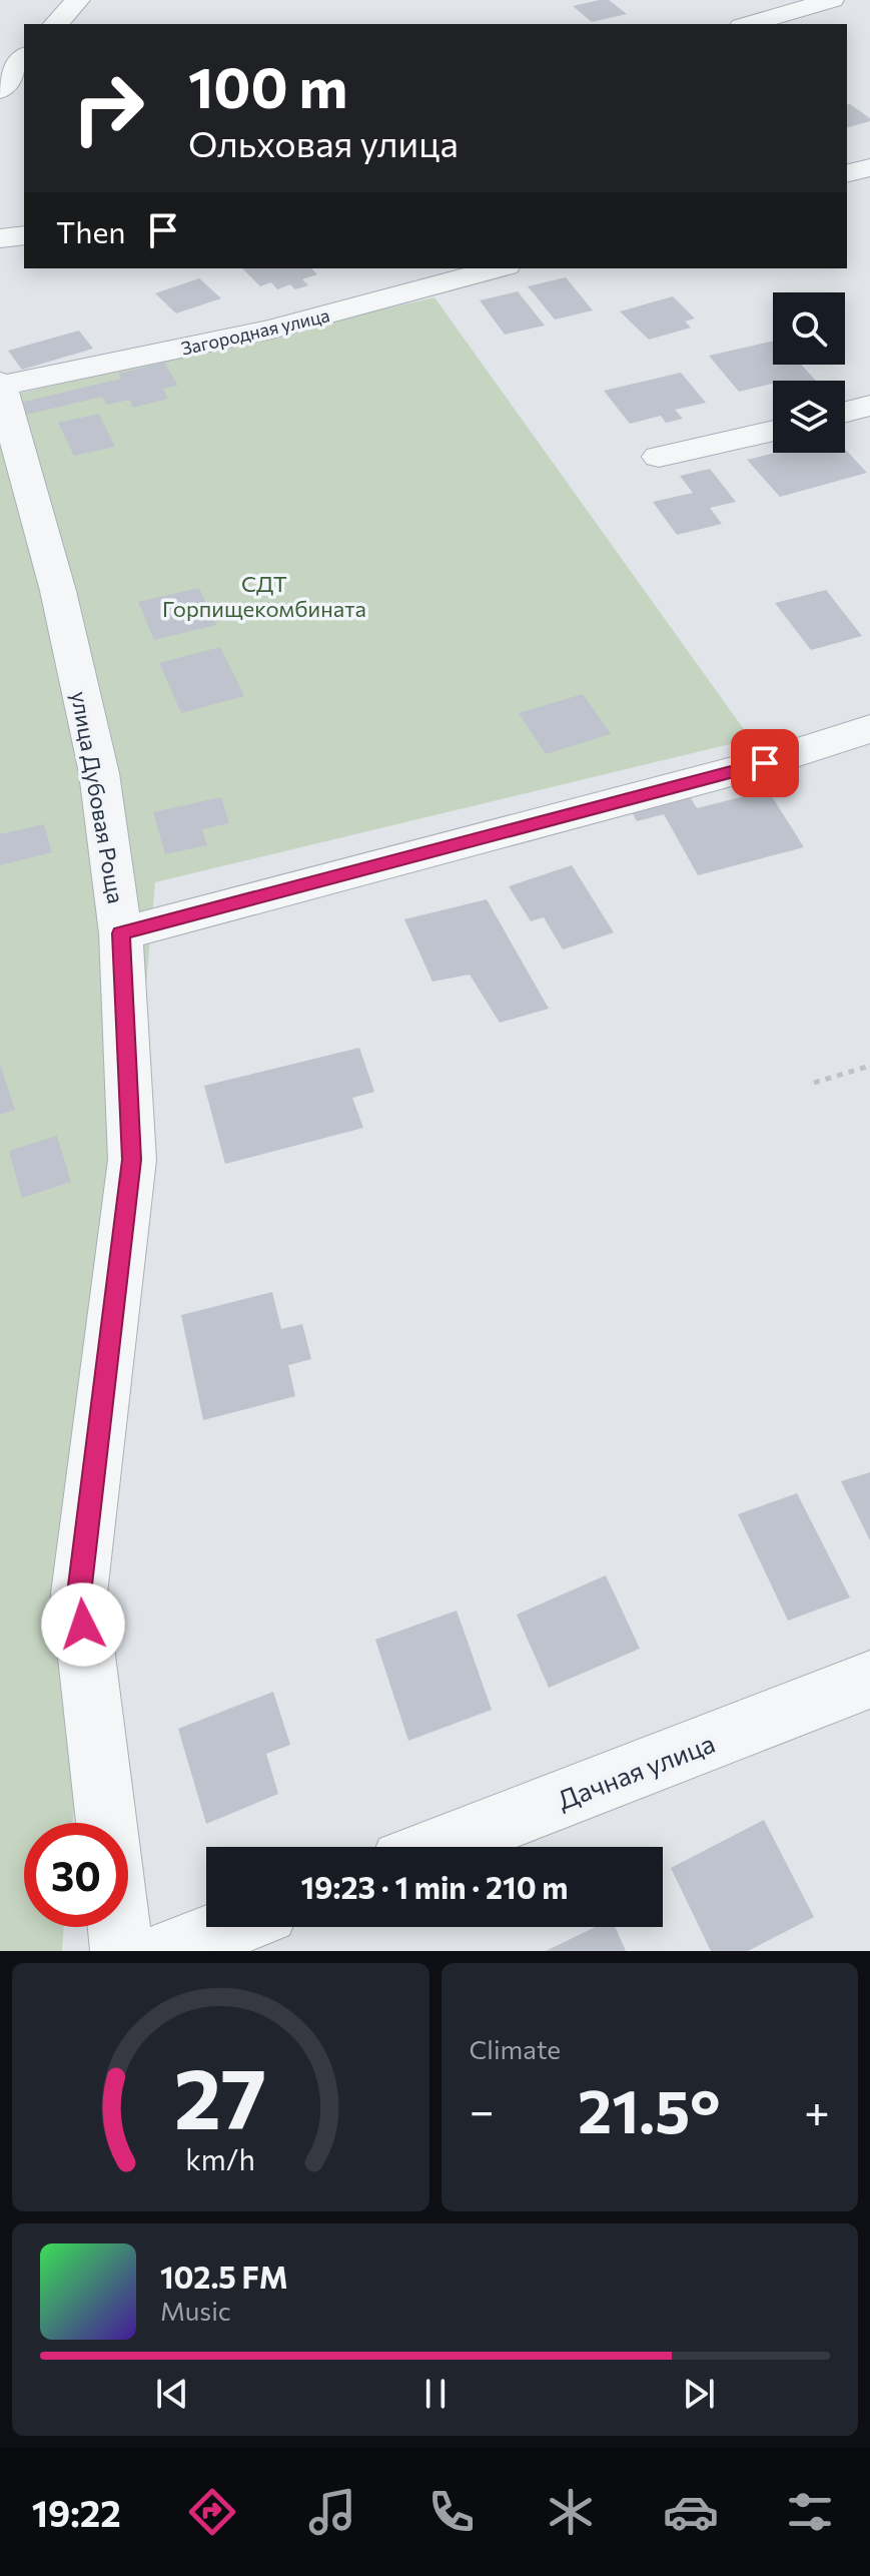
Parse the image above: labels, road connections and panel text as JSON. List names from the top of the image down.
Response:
{
  "streets": {
    "street": ["Загородная улица", "улица Дубовая Роща", "Дачная улица"]
  },
  "crossings": [
    ["Загородная улица", "улица Дубовая Роща"]
  ],
  "parks": ["СДТ Горпищекомбината"],
  "page": {
    "turn": ["100 m", "Ольховая улица"],
    "then": "Then",
    "limit": "30",
    "trip": "19:23 · 1 min · 210 m",
    "tile": "Climate",
    "heat": ["−", "21.5°", "+"],
    "song": ["102.5 FM", "Music"],
    "tabs": "19:22",
    "gauge": ["27", "km/h"]
  }
}
